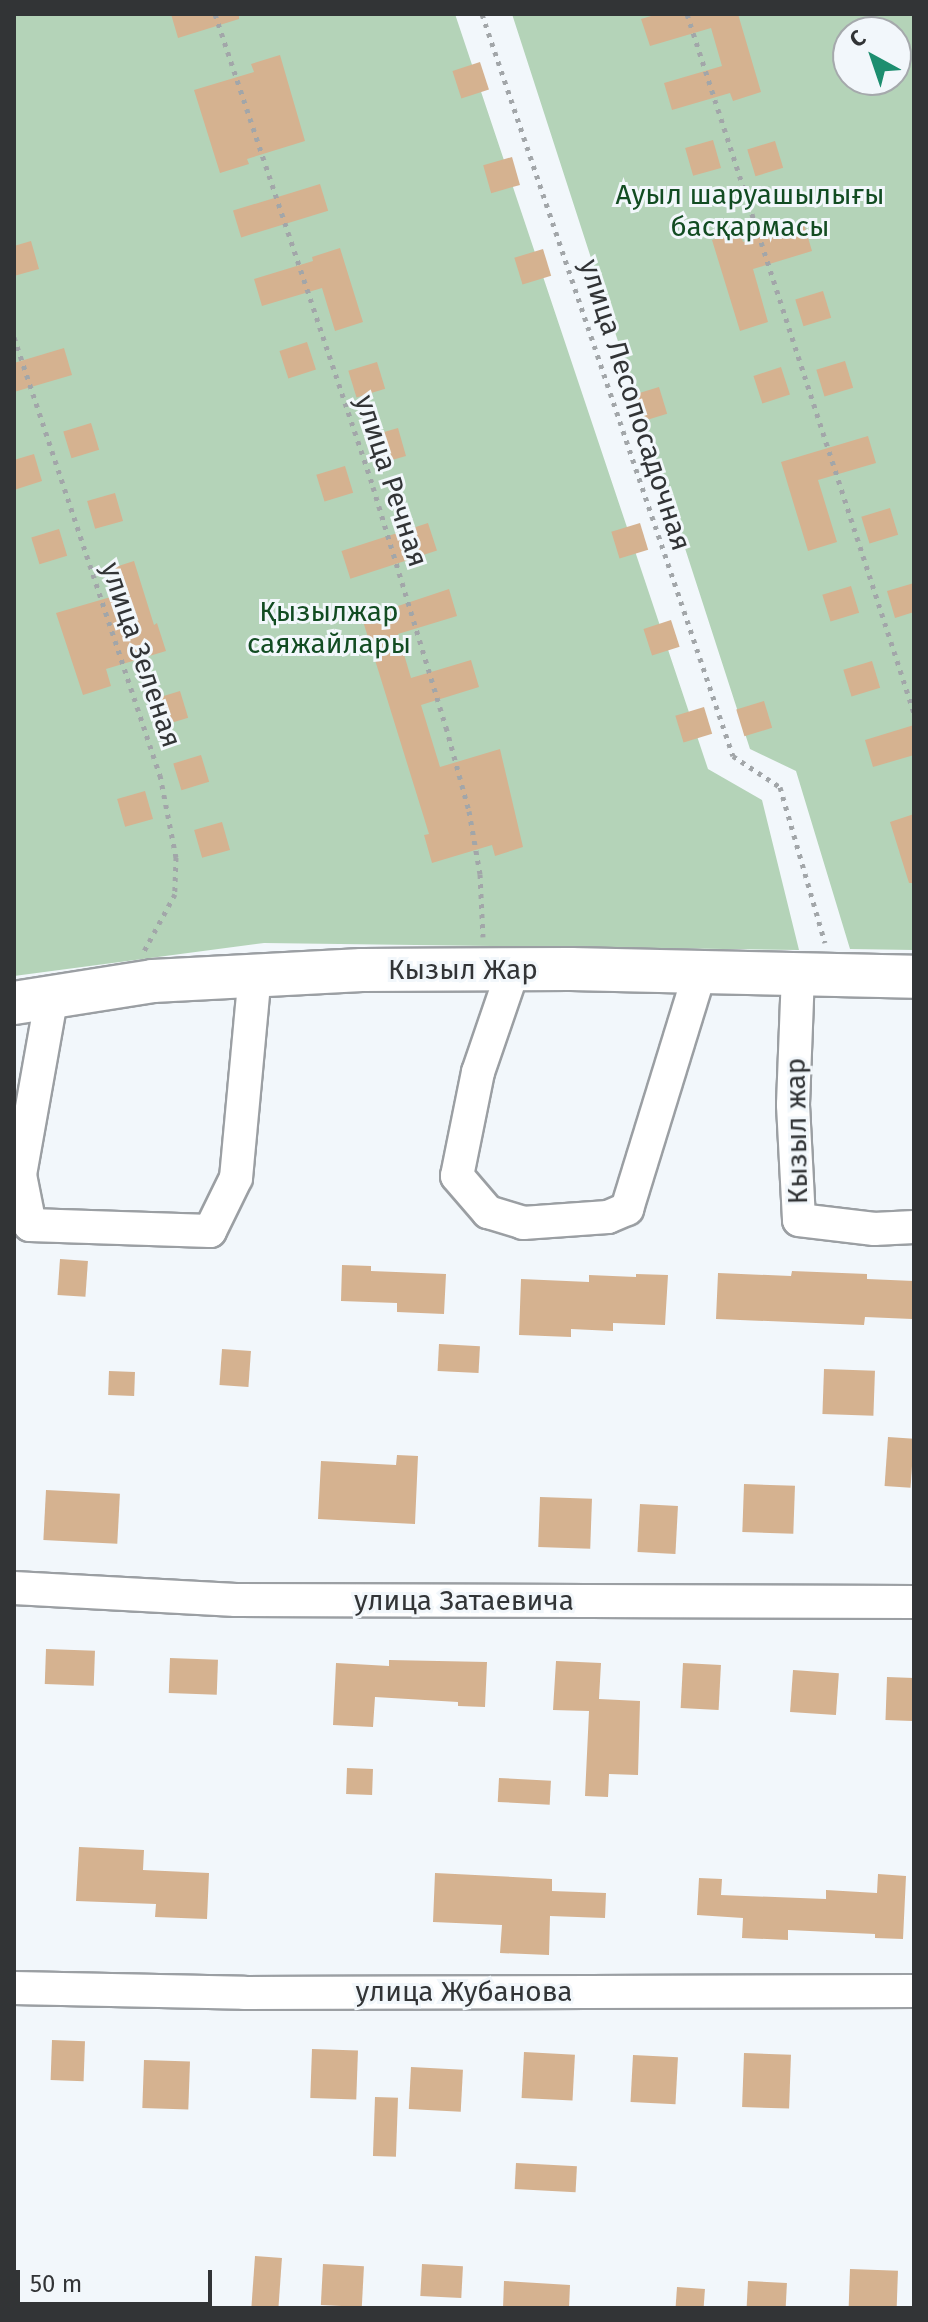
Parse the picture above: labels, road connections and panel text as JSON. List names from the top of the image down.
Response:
{
  "streets": {
    "main road": ["Кызыл Жар"],
    "street": ["Кызыл жар", "улица Затаевича", "улица Жубанова"],
    "path": ["улица Лесопосадочная", "улица Речная", "улица Зеленая"]
  },
  "crossings": [
    ["улица Лесопосадочная", "Кызыл Жар"],
    ["улица Лесопосадочная", "Кызыл жар"],
    ["улица Речная", "Кызыл Жар"],
    ["улица Зеленая", "Кызыл Жар"],
    ["Кызыл Жар", "Кызыл жар"]
  ],
  "parks": ["Ауыл шаруашылығы басқармасы", "Қызылжар саяжайлары"],
  "scale_bar": "50 m",
  "north": "top left"
}
